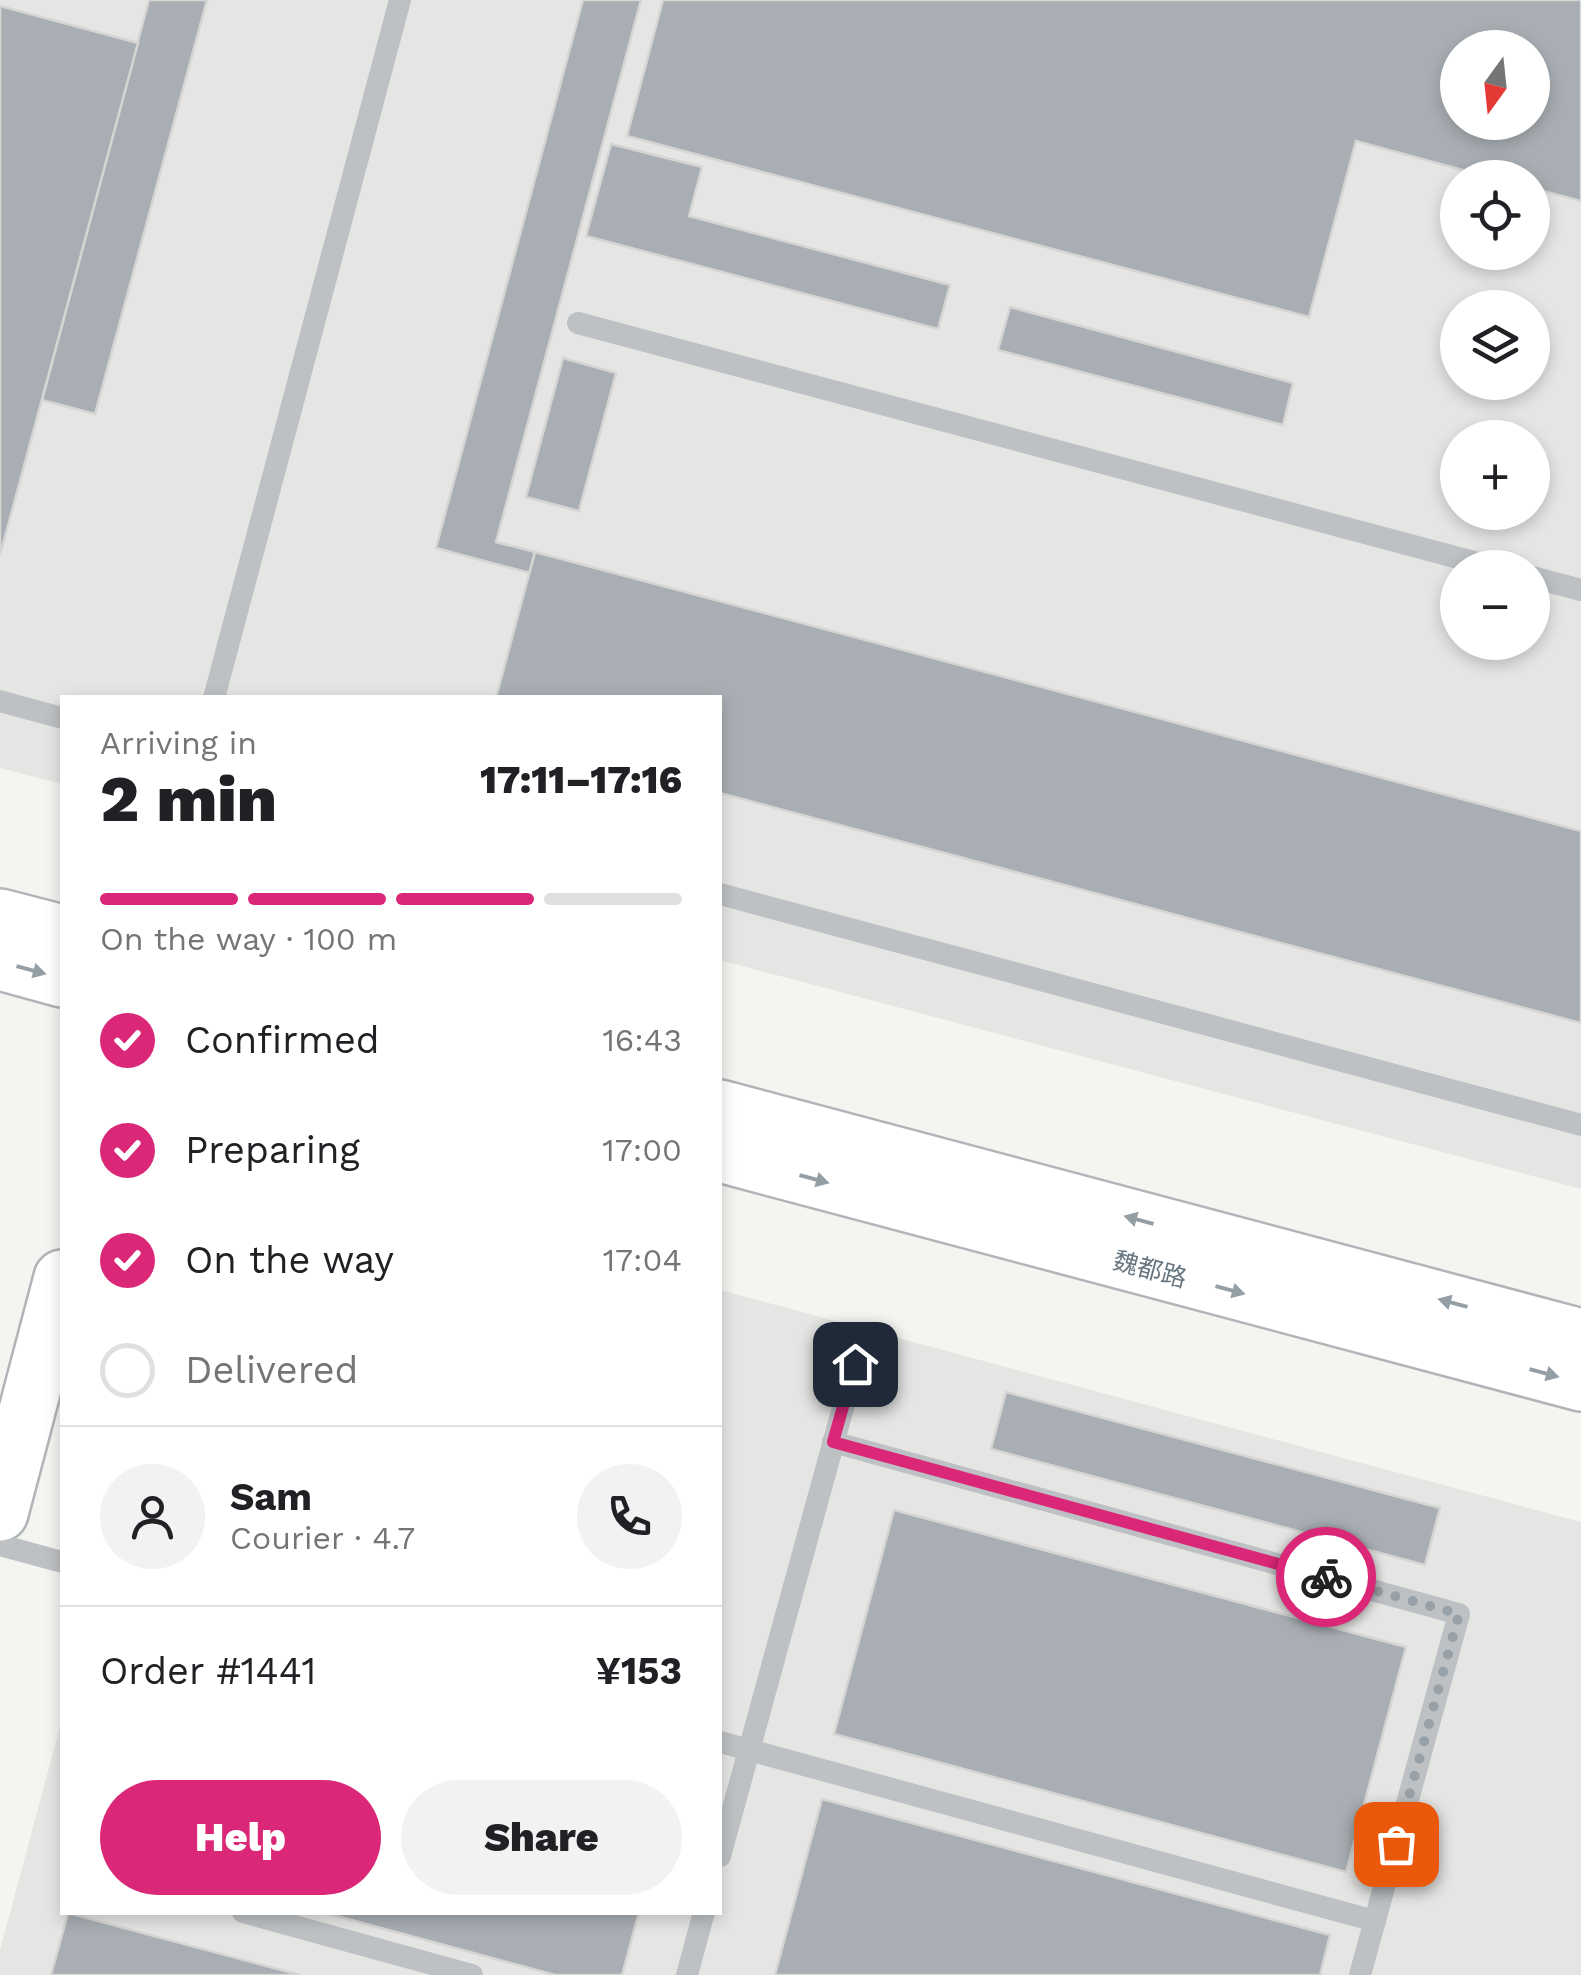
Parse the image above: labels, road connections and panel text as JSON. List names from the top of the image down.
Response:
{
  "streets": {
    "main road": ["魏都路"]
  },
  "north": "bottom",
  "page": {
    "map_buttons": ["+", "−"],
    "heading": ["2 min", "Arriving in", "17:11–17:16"],
    "panel": [
      "Sam",
      "Courier · 4.7",
      "Order #1441",
      "¥153"
    ],
    "bar": "On the way · 100 m",
    "list": [
      ["Confirmed", "16:43"],
      ["Preparing", "17:00"],
      ["On the way", "17:04"],
      "Delivered"
    ],
    "buttons": ["Help", "Share"]
  }
}
